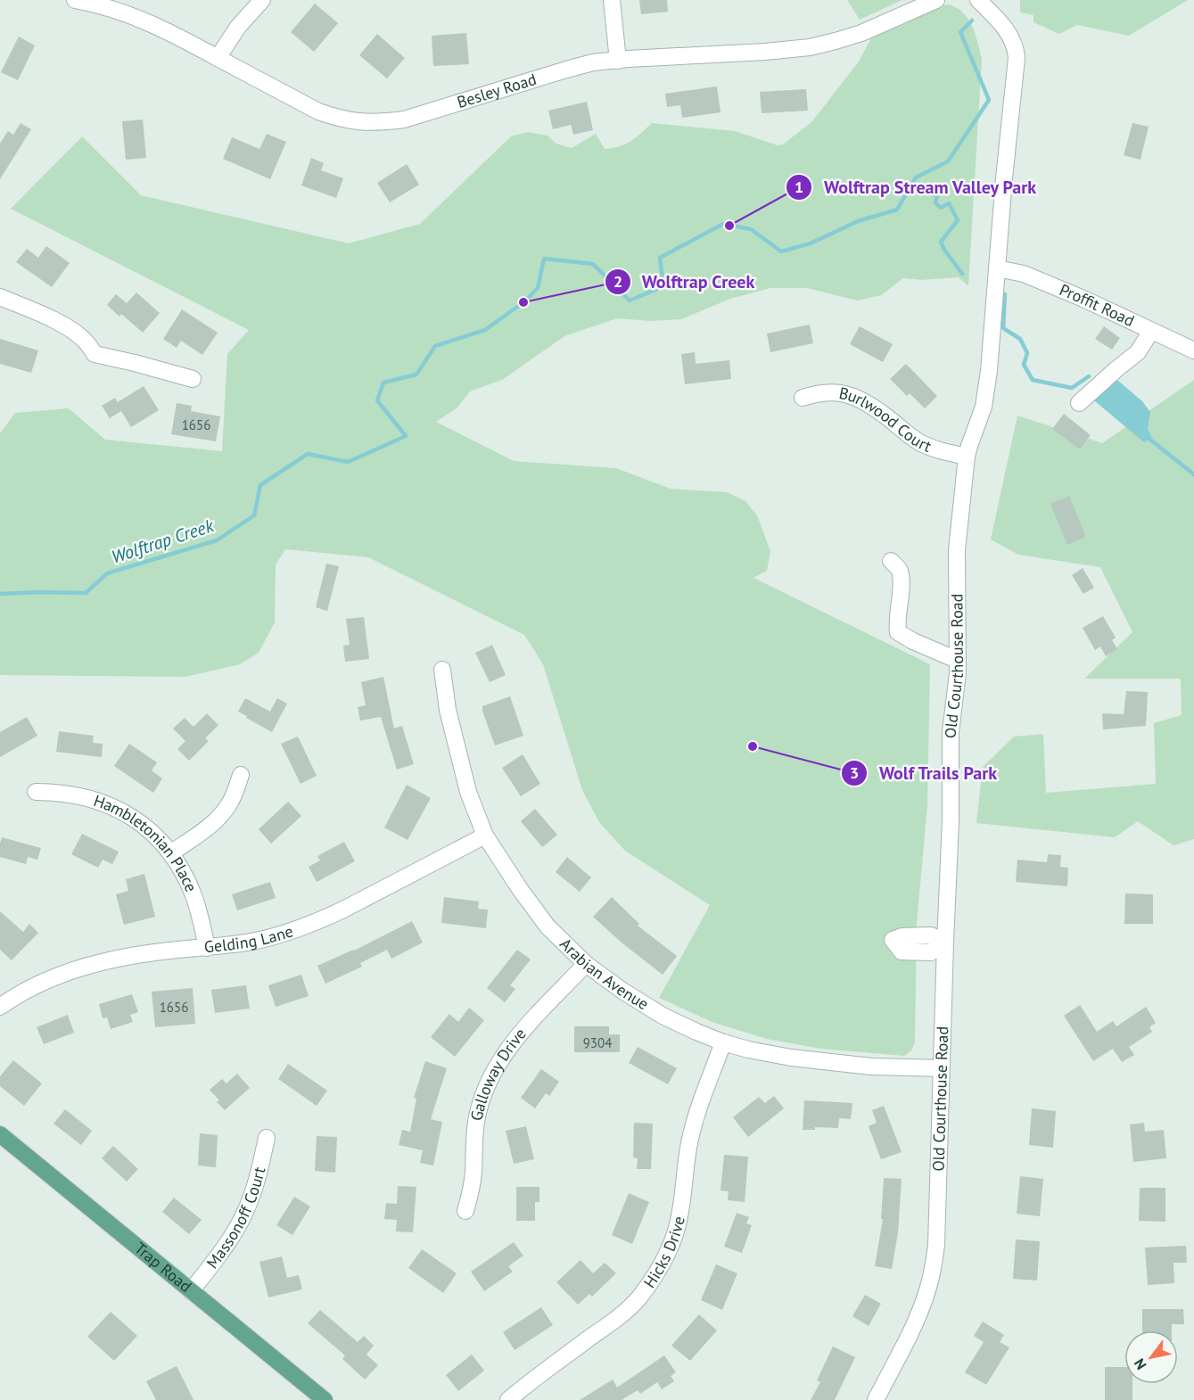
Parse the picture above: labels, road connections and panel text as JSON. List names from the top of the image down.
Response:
{
  "streets": {
    "main road": ["Trap Road"],
    "street": [
      "Besley Road",
      "Proffit Road",
      "Burlwood Court",
      "Old Courthouse Road",
      "Hambletonian Place",
      "Gelding Lane",
      "Arabian Avenue",
      "Galloway Drive",
      "Massonoff Court",
      "Hicks Drive"
    ]
  },
  "crossings": [
    ["Proffit Road", "Old Courthouse Road"],
    ["Burlwood Court", "Old Courthouse Road"],
    ["Old Courthouse Road", "Arabian Avenue"],
    ["Hambletonian Place", "Gelding Lane"],
    ["Gelding Lane", "Arabian Avenue"],
    ["Arabian Avenue", "Galloway Drive"],
    ["Arabian Avenue", "Hicks Drive"],
    ["Massonoff Court", "Trap Road"]
  ],
  "water": ["Wolftrap Creek"],
  "places": ["Wolftrap Stream Valley Park", "Wolftrap Creek", "Wolf Trails Park"],
  "house_numbers": ["1656", "1656", "9304"],
  "north": "bottom left"
}
